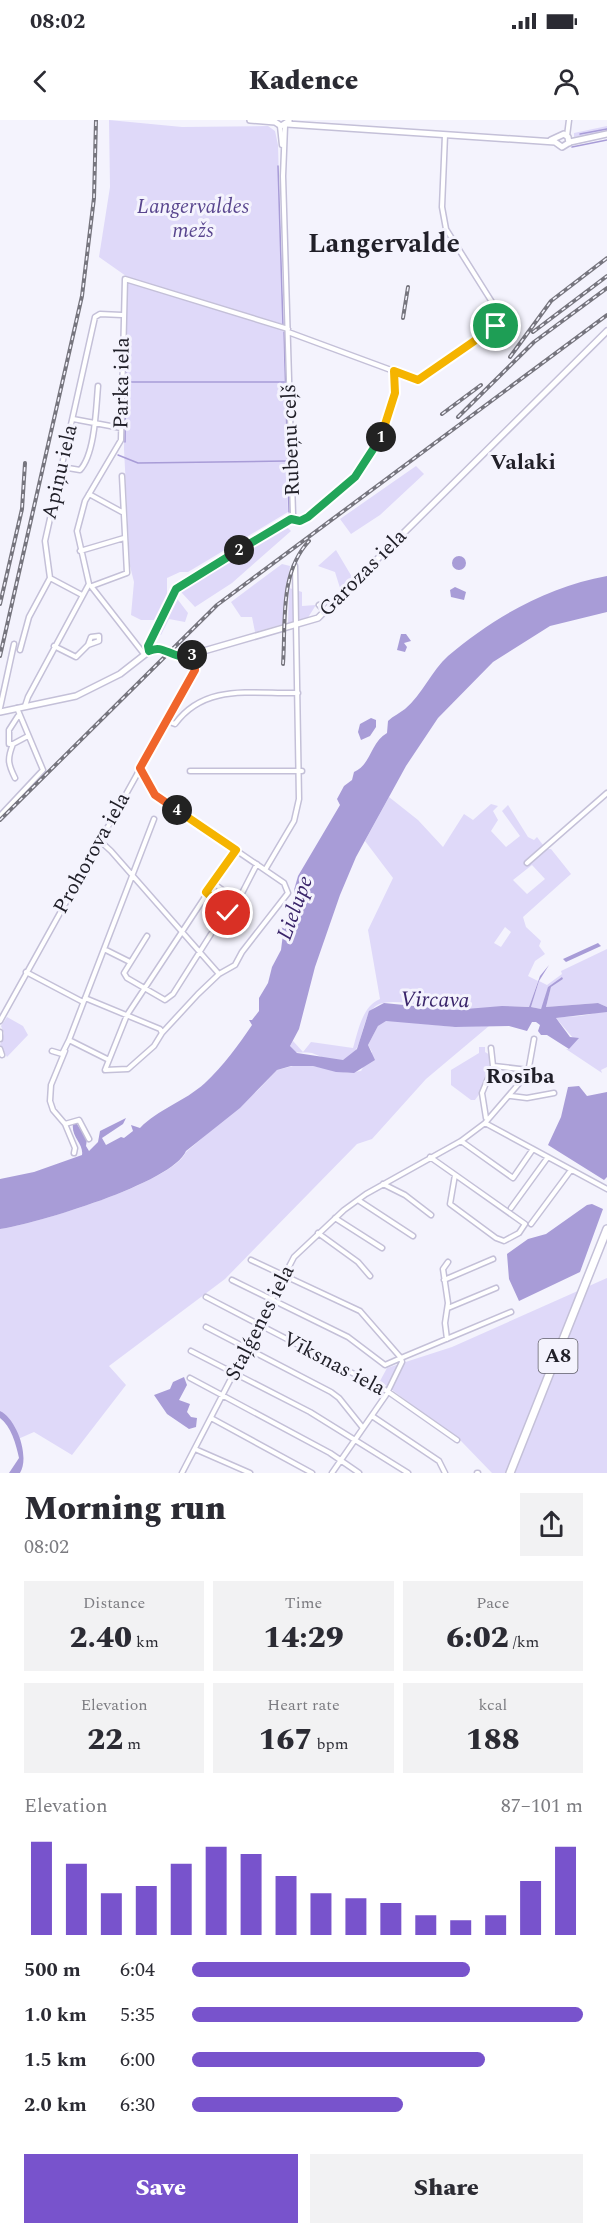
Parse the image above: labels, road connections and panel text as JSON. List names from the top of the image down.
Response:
{
  "streets": {
    "highway": ["A8"],
    "main road": ["Garozas iela"],
    "street": [
      "Parka iela",
      "Rubeņu ceļš",
      "Apiņu iela",
      "Prohorova iela",
      "Staļģenes iela",
      "Vīksnas iela"
    ]
  },
  "crossings": [
    ["Parka iela", "Rubeņu ceļš"],
    ["Parka iela", "Apiņu iela"],
    ["Rubeņu ceļš", "Garozas iela"],
    ["Garozas iela", "Prohorova iela"],
    ["Staļģenes iela", "Vīksnas iela"]
  ],
  "districts": ["Langervalde", "Valaki", "Rosība"],
  "water": ["Lielupe", "Vircava"],
  "parks": ["Langervaldes mežs"],
  "page": {
    "status": "08:02",
    "header": "Kadence",
    "pins": [
      "1",
      "2",
      "3",
      "4"
    ],
    "heading": ["Morning run", "08:02"],
    "stats": [
      ["Distance", "2.40 km"],
      ["Time", "14:29"],
      ["Pace", "6:02 /km"],
      ["Elevation", "22 m"],
      ["Heart rate", "167 bpm"],
      ["kcal", "188"]
    ],
    "chart": ["Elevation", "87–101 m"],
    "list": [
      {
        "name": "500 m",
        "note": "6:04"
      },
      {
        "name": "1.0 km",
        "note": "5:35"
      },
      {
        "name": "1.5 km",
        "note": "6:00"
      },
      {
        "name": "2.0 km",
        "note": "6:30"
      }
    ],
    "buttons": ["Save", "Share"]
  }
}
